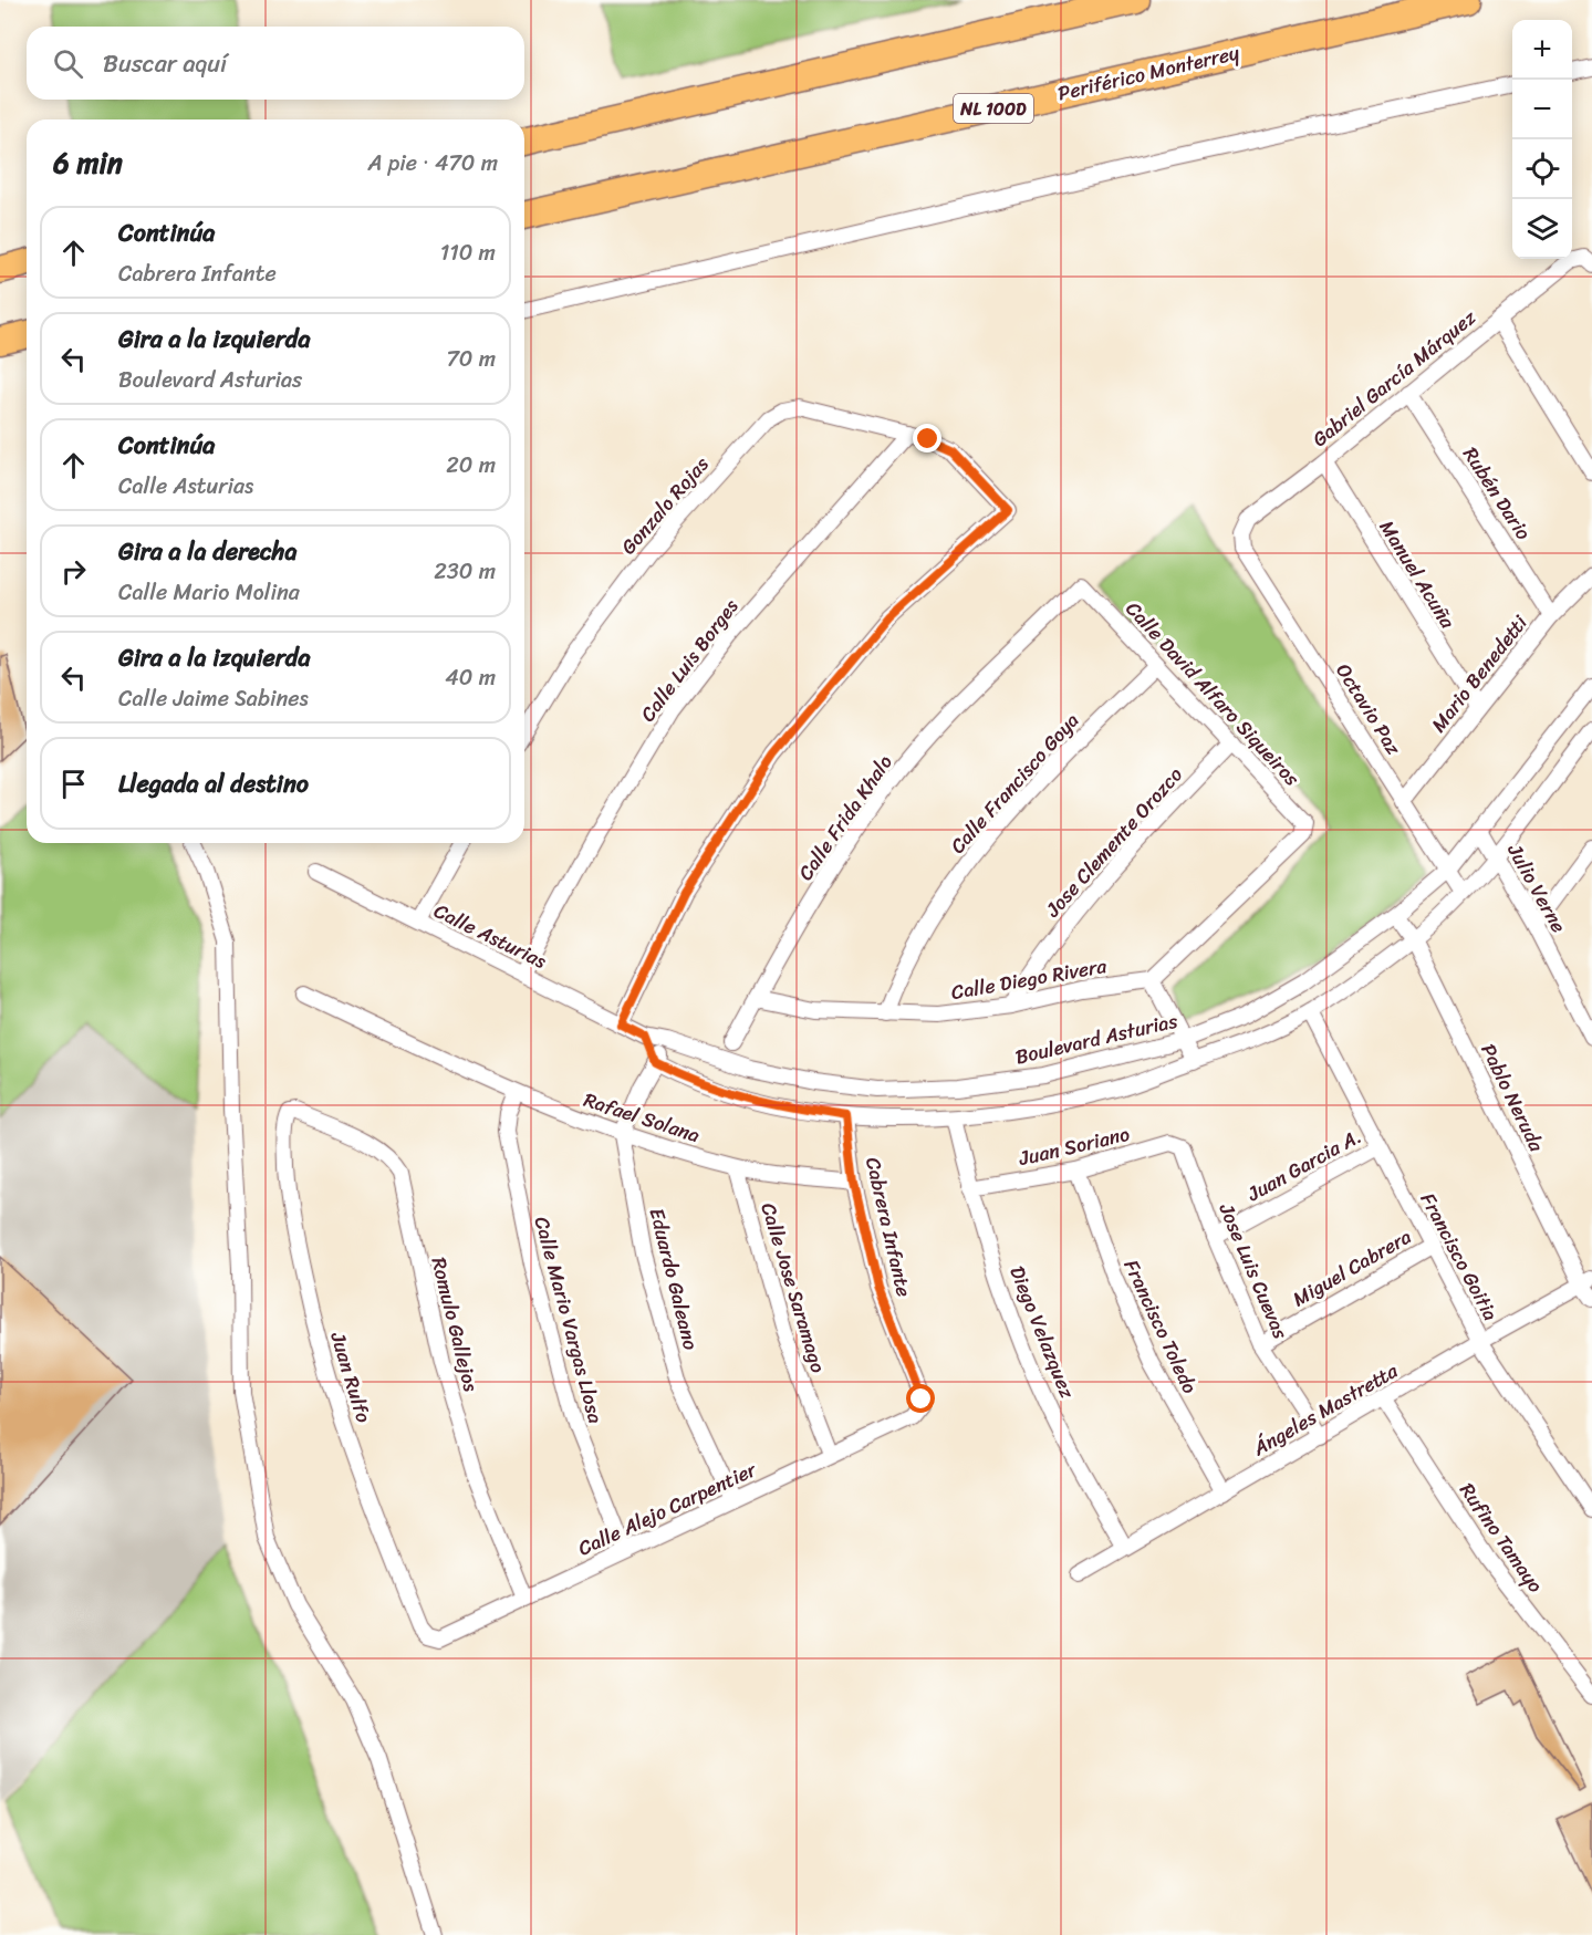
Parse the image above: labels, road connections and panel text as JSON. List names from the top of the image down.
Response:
{
  "streets": {
    "highway": ["Periférico Monterrey", "NL 100D"],
    "street": [
      "Gabriel García Márquez",
      "Rubén Dario",
      "Gonzalo Rojas",
      "Manuel Acuña",
      "Calle Luis Borges",
      "Mario Benedetti",
      "Calle David Alfaro Siqueiros",
      "Octavio Paz",
      "Calle Francisco Goya",
      "Calle Frida Khalo",
      "Jose Clemente Orozco",
      "Julio Verne",
      "Calle Asturias",
      "Calle Diego Rivera",
      "Boulevard Asturias",
      "Pablo Neruda",
      "Rafael Solana",
      "Juan Soriano",
      "Juan Garcia A.",
      "Cabrera Infante",
      "Francisco Goitia",
      "Miguel Cabrera",
      "Jose Luis Cuevas",
      "Eduardo Galeano",
      "Calle Jose Saramago",
      "Calle Mario Vargas Llosa",
      "Romulo Gallejos",
      "Francisco Toledo",
      "Diego Velazquez",
      "Juan Rulfo",
      "Ángeles Mastretta",
      "Calle Alejo Carpentier",
      "Rufino Tamayo"
    ]
  },
  "crossings": [
    ["Gabriel García Márquez", "Rubén Dario"],
    ["Gabriel García Márquez", "Manuel Acuña"],
    ["Gabriel García Márquez", "Octavio Paz"],
    ["Rubén Dario", "Mario Benedetti"],
    ["Gonzalo Rojas", "Calle Luis Borges"],
    ["Gonzalo Rojas", "Calle Asturias"],
    ["Manuel Acuña", "Mario Benedetti"],
    ["Calle Luis Borges", "Calle Asturias"],
    ["Mario Benedetti", "Octavio Paz"],
    ["Calle David Alfaro Siqueiros", "Calle Francisco Goya"],
    ["Calle David Alfaro Siqueiros", "Calle Frida Khalo"],
    ["Calle David Alfaro Siqueiros", "Jose Clemente Orozco"],
    ["Calle David Alfaro Siqueiros", "Calle Diego Rivera"],
    ["Octavio Paz", "Boulevard Asturias"],
    ["Calle Francisco Goya", "Calle Diego Rivera"],
    ["Calle Frida Khalo", "Calle Diego Rivera"],
    ["Jose Clemente Orozco", "Calle Diego Rivera"],
    ["Julio Verne", "Boulevard Asturias"],
    ["Calle Asturias", "Boulevard Asturias"],
    ["Boulevard Asturias", "Pablo Neruda"],
    ["Pablo Neruda", "Ángeles Mastretta"],
    ["Rafael Solana", "Cabrera Infante"],
    ["Rafael Solana", "Eduardo Galeano"],
    ["Rafael Solana", "Calle Jose Saramago"],
    ["Rafael Solana", "Calle Mario Vargas Llosa"],
    ["Juan Soriano", "Jose Luis Cuevas"],
    ["Juan Soriano", "Francisco Toledo"],
    ["Juan Soriano", "Diego Velazquez"],
    ["Juan Garcia A.", "Francisco Goitia"],
    ["Juan Garcia A.", "Jose Luis Cuevas"],
    ["Cabrera Infante", "Calle Alejo Carpentier"],
    ["Francisco Goitia", "Miguel Cabrera"],
    ["Francisco Goitia", "Ángeles Mastretta"],
    ["Miguel Cabrera", "Jose Luis Cuevas"],
    ["Jose Luis Cuevas", "Ángeles Mastretta"],
    ["Eduardo Galeano", "Calle Alejo Carpentier"],
    ["Calle Jose Saramago", "Calle Alejo Carpentier"],
    ["Calle Mario Vargas Llosa", "Calle Alejo Carpentier"],
    ["Romulo Gallejos", "Juan Rulfo"],
    ["Romulo Gallejos", "Calle Alejo Carpentier"],
    ["Francisco Toledo", "Ángeles Mastretta"],
    ["Diego Velazquez", "Ángeles Mastretta"],
    ["Juan Rulfo", "Calle Alejo Carpentier"],
    ["Ángeles Mastretta", "Rufino Tamayo"]
  ],
  "page": {
    "map_buttons": ["+", "−"],
    "search": "Buscar aquí",
    "heading": ["6 min", "A pie · 470 m"],
    "list": [
      ["Continúa", "Cabrera Infante", "110 m"],
      ["Gira a la izquierda", "Boulevard Asturias", "70 m"],
      ["Continúa", "Calle Asturias", "20 m"],
      ["Gira a la derecha", "Calle Mario Molina", "230 m"],
      ["Gira a la izquierda", "Calle Jaime Sabines", "40 m"],
      "Llegada al destino"
    ]
  }
}
